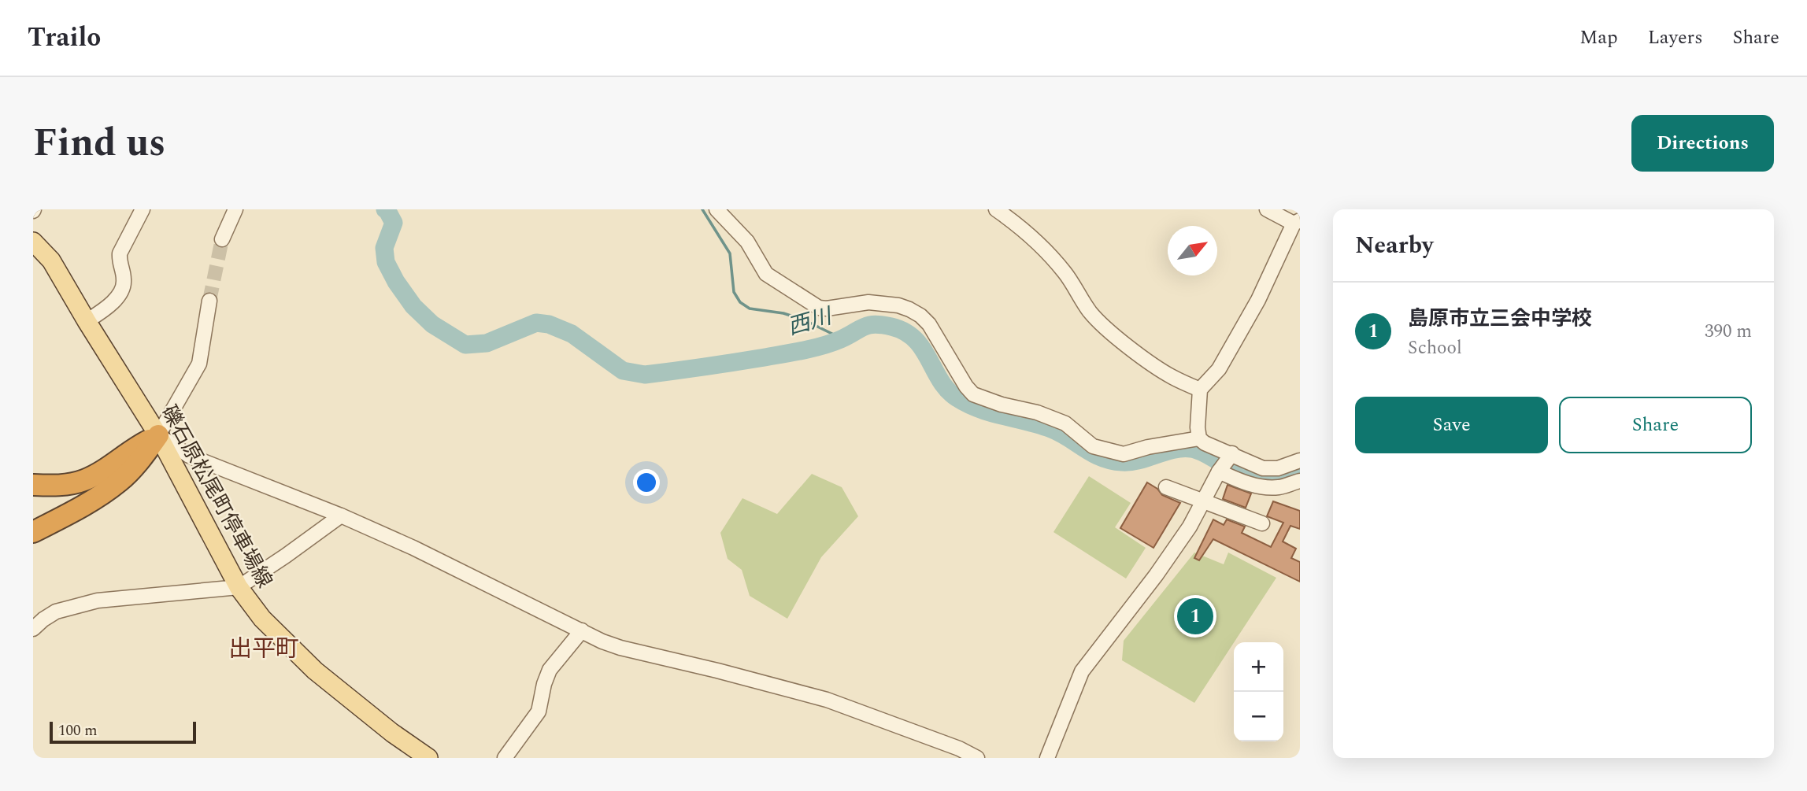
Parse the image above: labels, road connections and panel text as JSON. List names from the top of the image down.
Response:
{
  "streets": {
    "main road": ["礫石原松尾町停車場線"]
  },
  "districts": ["出平町"],
  "water": ["西川"],
  "scale_bar": "100 m",
  "north": "top right",
  "page": {
    "header": "Trailo",
    "nav": ["Map", "Layers", "Share"],
    "title": "Find us",
    "buttons": [
      "Directions",
      ["Save", "Share"]
    ],
    "heading": "Nearby",
    "list": [
      {
        "mark": "1",
        "name": "島原市立三会中学校",
        "note": "School",
        "value": "390 m"
      }
    ],
    "pins": "1",
    "map_buttons": ["+", "−"],
    "scale": "100 m"
  }
}
